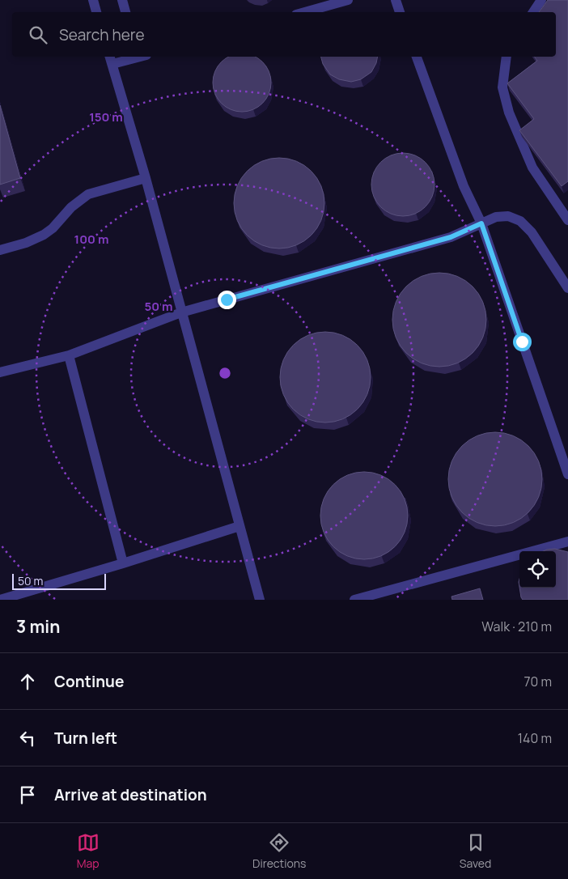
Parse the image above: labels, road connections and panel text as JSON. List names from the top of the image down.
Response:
{
  "scale_bar": "50 m",
  "page": {
    "search": "Search here",
    "scale": "50 m",
    "heading": ["3 min", "Walk · 210 m"],
    "list": [
      ["Continue", "70 m"],
      ["Turn left", "140 m"],
      "Arrive at destination"
    ],
    "nav": ["Map", "Directions", "Saved"]
  },
  "rings": ["150 m", "100 m", "50 m"]
}
